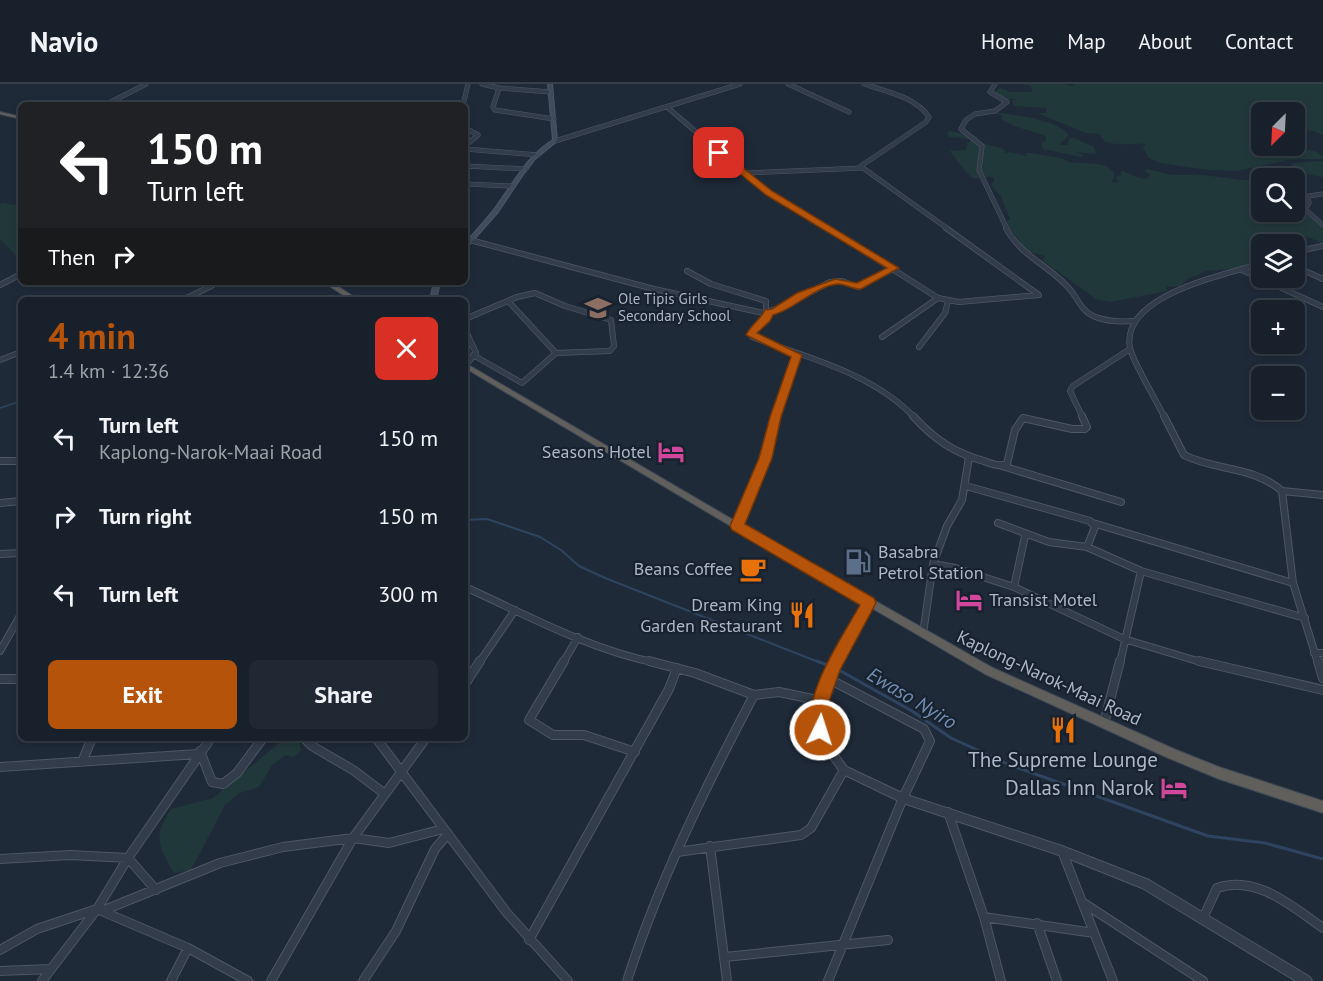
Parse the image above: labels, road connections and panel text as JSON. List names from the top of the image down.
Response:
{
  "streets": {
    "highway": ["Kaplong-Narok-Maai Road"]
  },
  "water": ["Ewaso Nyiro"],
  "places": {
    "school or university": ["Ole Tipis Girls Secondary School"],
    "hotel": ["Seasons Hotel", "Transist Motel", "Dallas Inn Narok"],
    "fuel station": ["Basabra Petrol Station"],
    "cafe": ["Beans Coffee"],
    "restaurant": ["Dream King Garden Restaurant", "The Supreme Lounge"]
  },
  "north": "bottom left",
  "page": {
    "header": "Navio",
    "nav": [
      "Home",
      "Map",
      "About",
      "Contact"
    ],
    "map_buttons": ["+", "−"],
    "turn": ["150 m", "Turn left"],
    "then": "Then",
    "heading": ["4 min", "1.4 km · 12:36"],
    "list": [
      {
        "name": "Turn left",
        "note": "Kaplong-Narok-Maai Road",
        "value": "150 m"
      },
      {
        "name": "Turn right",
        "value": "150 m"
      },
      {
        "name": "Turn left",
        "value": "300 m"
      }
    ],
    "buttons": ["Exit", "Share"]
  }
}
